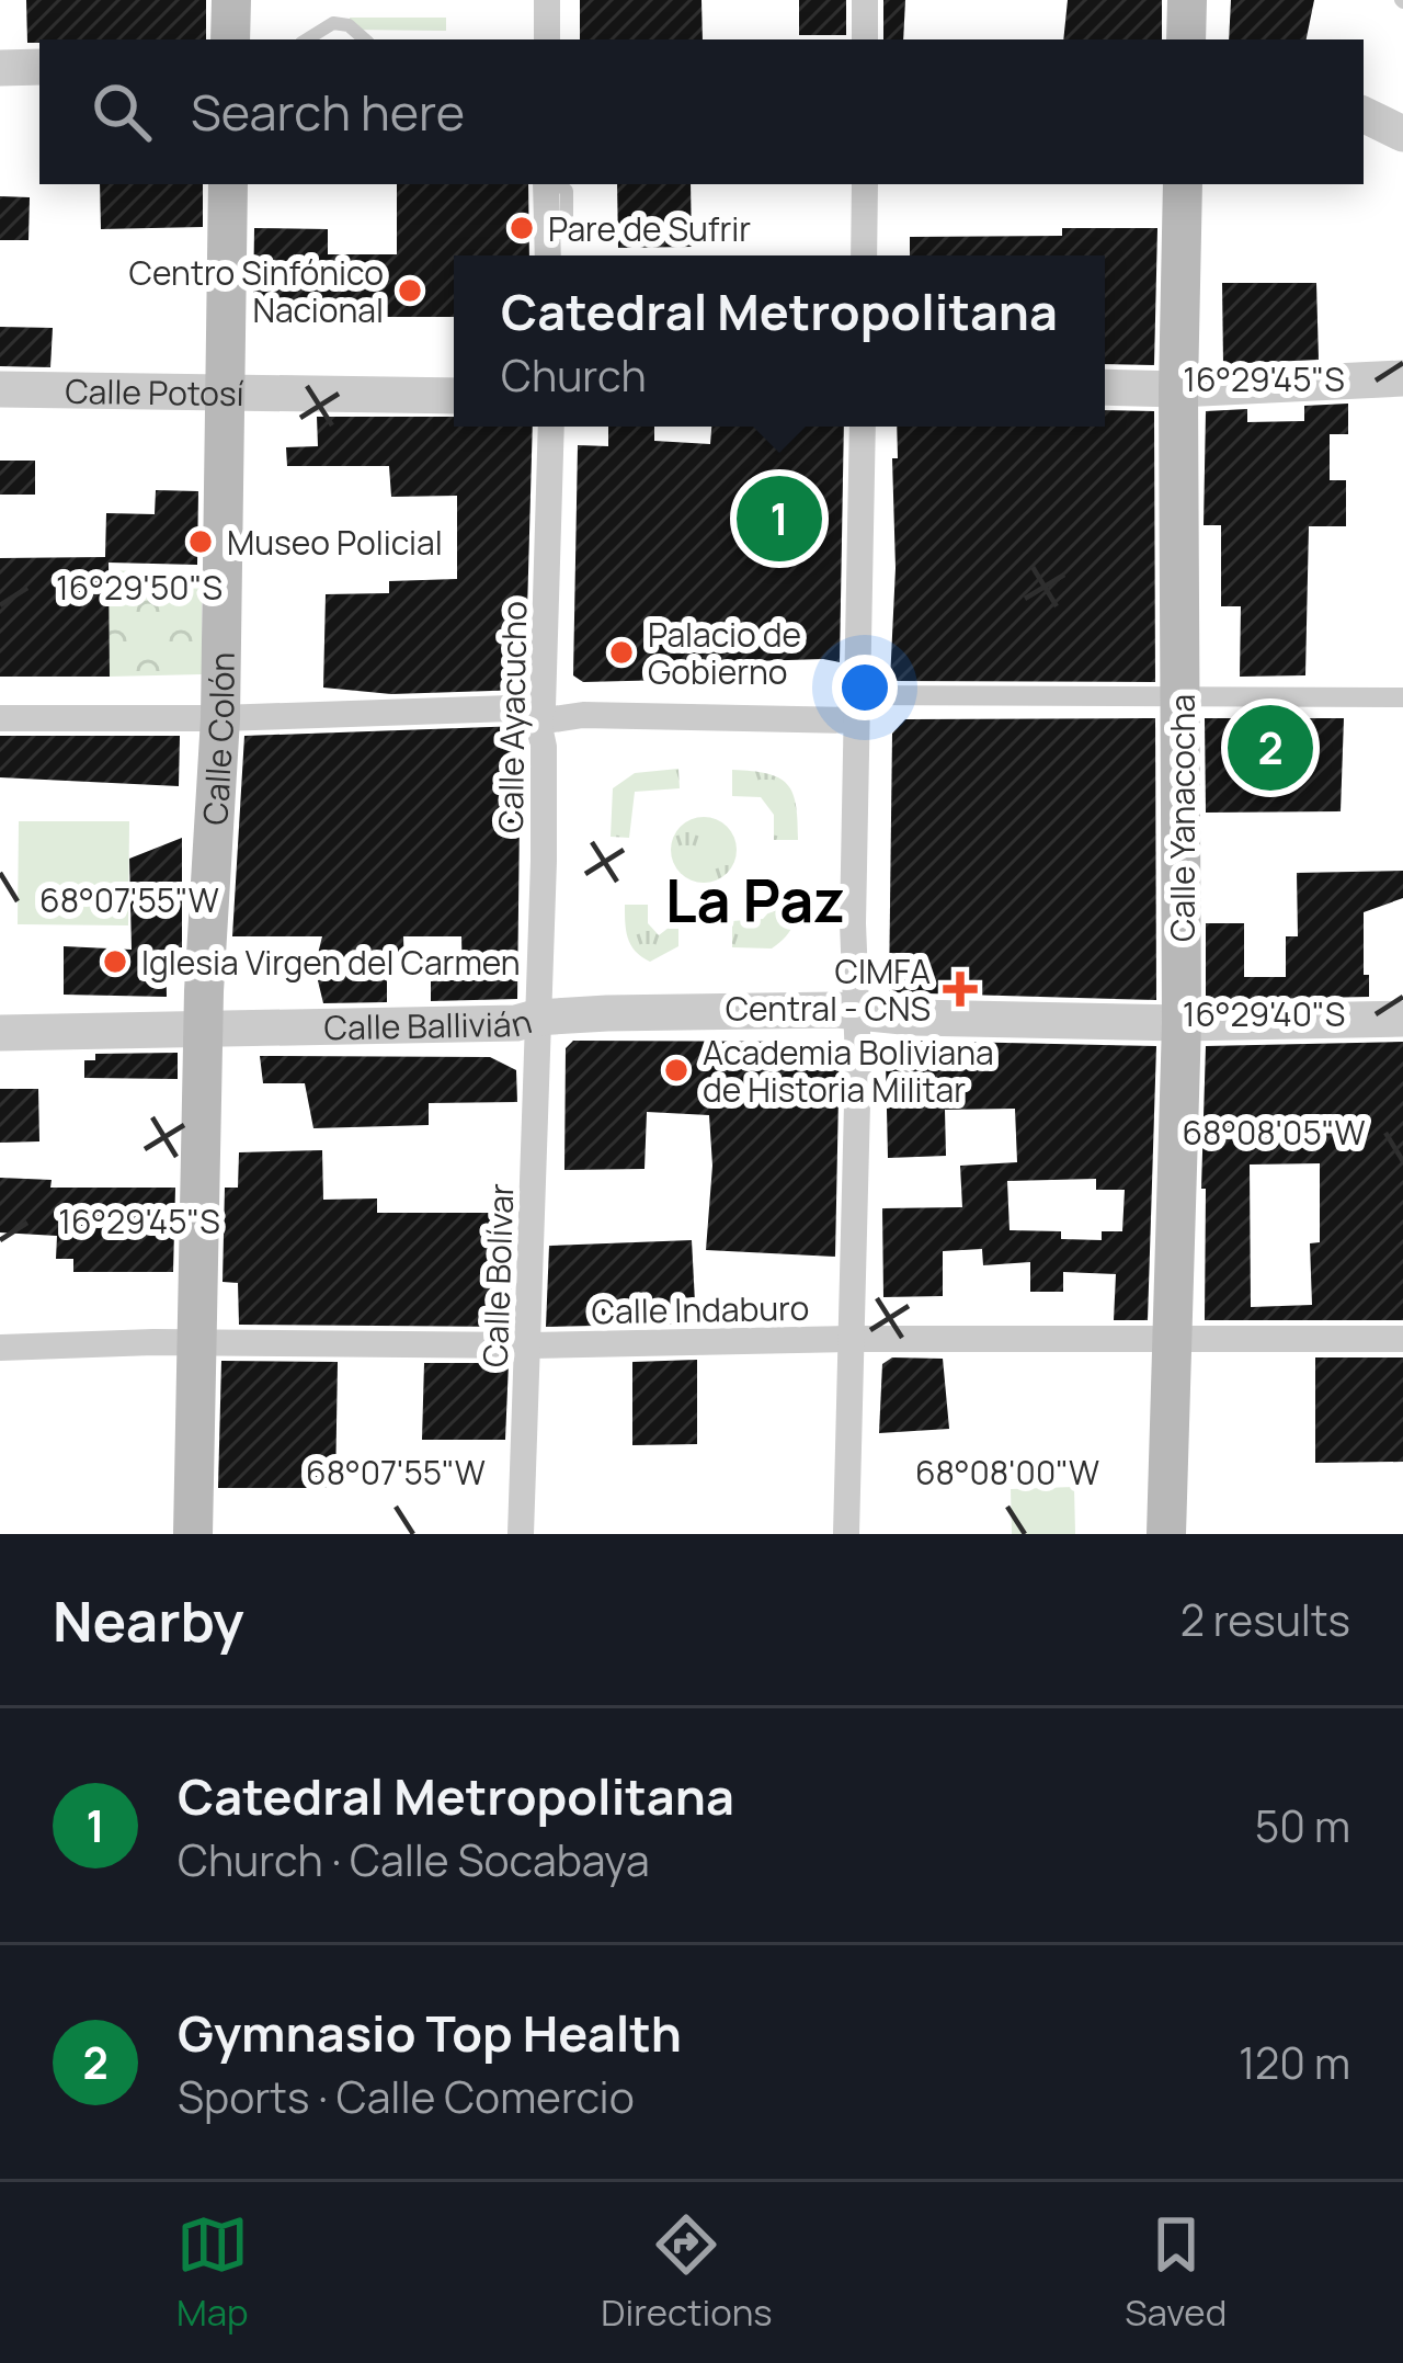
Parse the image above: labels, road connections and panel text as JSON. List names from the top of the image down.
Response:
{
  "streets": {
    "main road": ["Calle Colón", "Calle Yanacocha"],
    "street": [
      "Calle Potosí",
      "Calle Ayacucho",
      "Calle Ballivián",
      "Calle Bolívar",
      "Calle Indaburo"
    ]
  },
  "crossings": [
    ["Calle Potosí", "Calle Colón"],
    ["Calle Ayacucho", "Calle Ballivián"],
    ["Calle Ayacucho", "Calle Bolívar"],
    ["Calle Colón", "Calle Ballivián"],
    ["Calle Colón", "Calle Indaburo"],
    ["Calle Yanacocha", "Calle Ballivián"],
    ["Calle Yanacocha", "Calle Indaburo"],
    ["Calle Ballivián", "Calle Bolívar"],
    ["Calle Bolívar", "Calle Indaburo"]
  ],
  "districts": ["La Paz"],
  "places": {
    "other": [
      "Pare de Sufrir",
      "Centro Sinfónico Nacional",
      "Museo Policial",
      "Palacio de Gobierno",
      "Iglesia Virgen del Carmen",
      "Academia Boliviana de Historia Militar"
    ],
    "health": ["CIMFA Central - CNS"]
  },
  "page": {
    "search": "Search here",
    "popup": ["Catedral Metropolitana", "Church"],
    "pins": ["1", "2"],
    "heading": ["Nearby", "2 results"],
    "list": [
      {
        "mark": "1",
        "name": "Catedral Metropolitana",
        "note": "Church · Calle Socabaya",
        "value": "50 m"
      },
      {
        "mark": "2",
        "name": "Gymnasio Top Health",
        "note": "Sports · Calle Comercio",
        "value": "120 m"
      }
    ],
    "nav": ["Map", "Directions", "Saved"]
  },
  "coordinates": [
    "16°29'45\"S",
    "16°29'50\"S",
    "68°07'55\"W",
    "16°29'40\"S",
    "68°08'05\"W",
    "68°08'00\"W"
  ]
}
